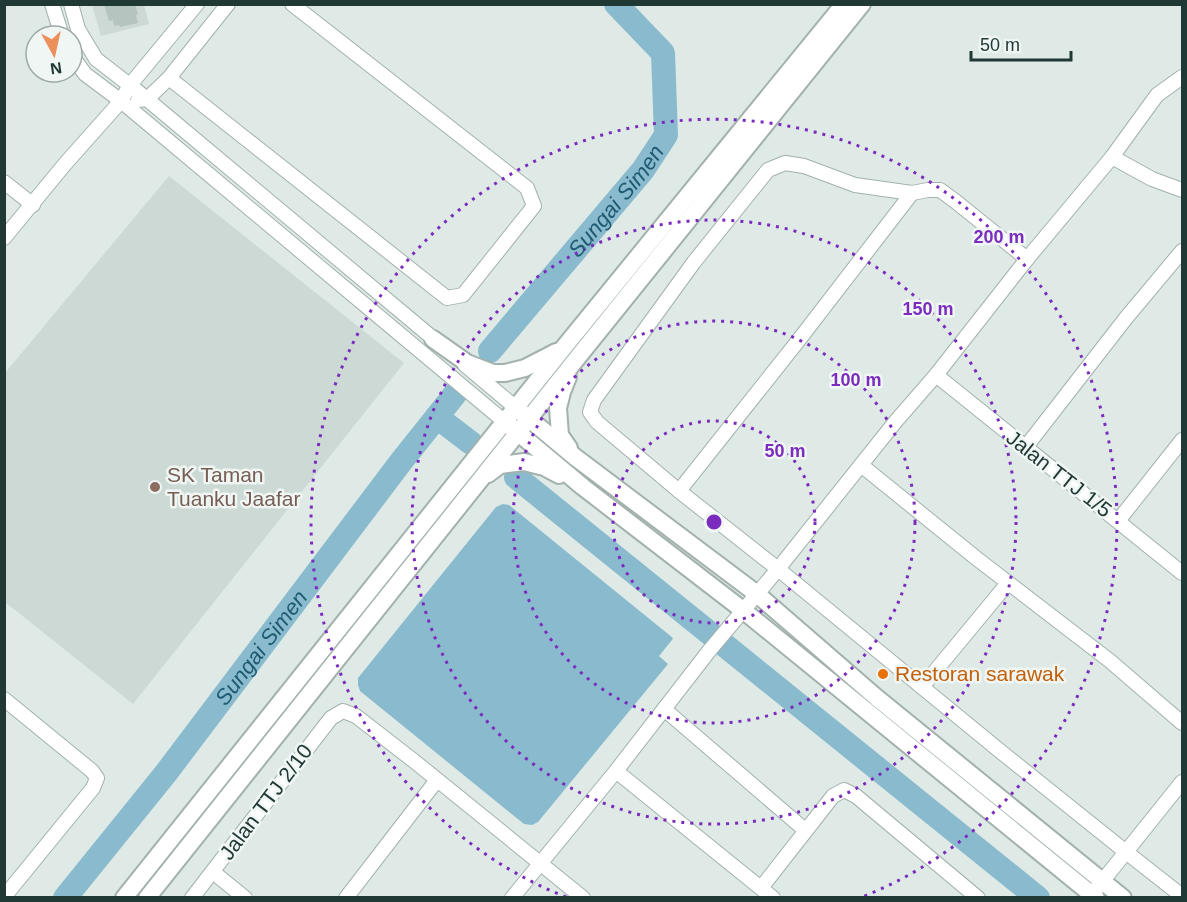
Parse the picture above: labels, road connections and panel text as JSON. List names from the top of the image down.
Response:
{
  "streets": {
    "street": ["Jalan TTJ 1/5", "Jalan TTJ 2/10"]
  },
  "water": ["Sungai Simen"],
  "places": ["SK Taman Tuanku Jaafar", "Restoran sarawak"],
  "scale_bar": "50 m",
  "north": "bottom",
  "rings": [
    "200 m",
    "150 m",
    "100 m",
    "50 m"
  ]
}
